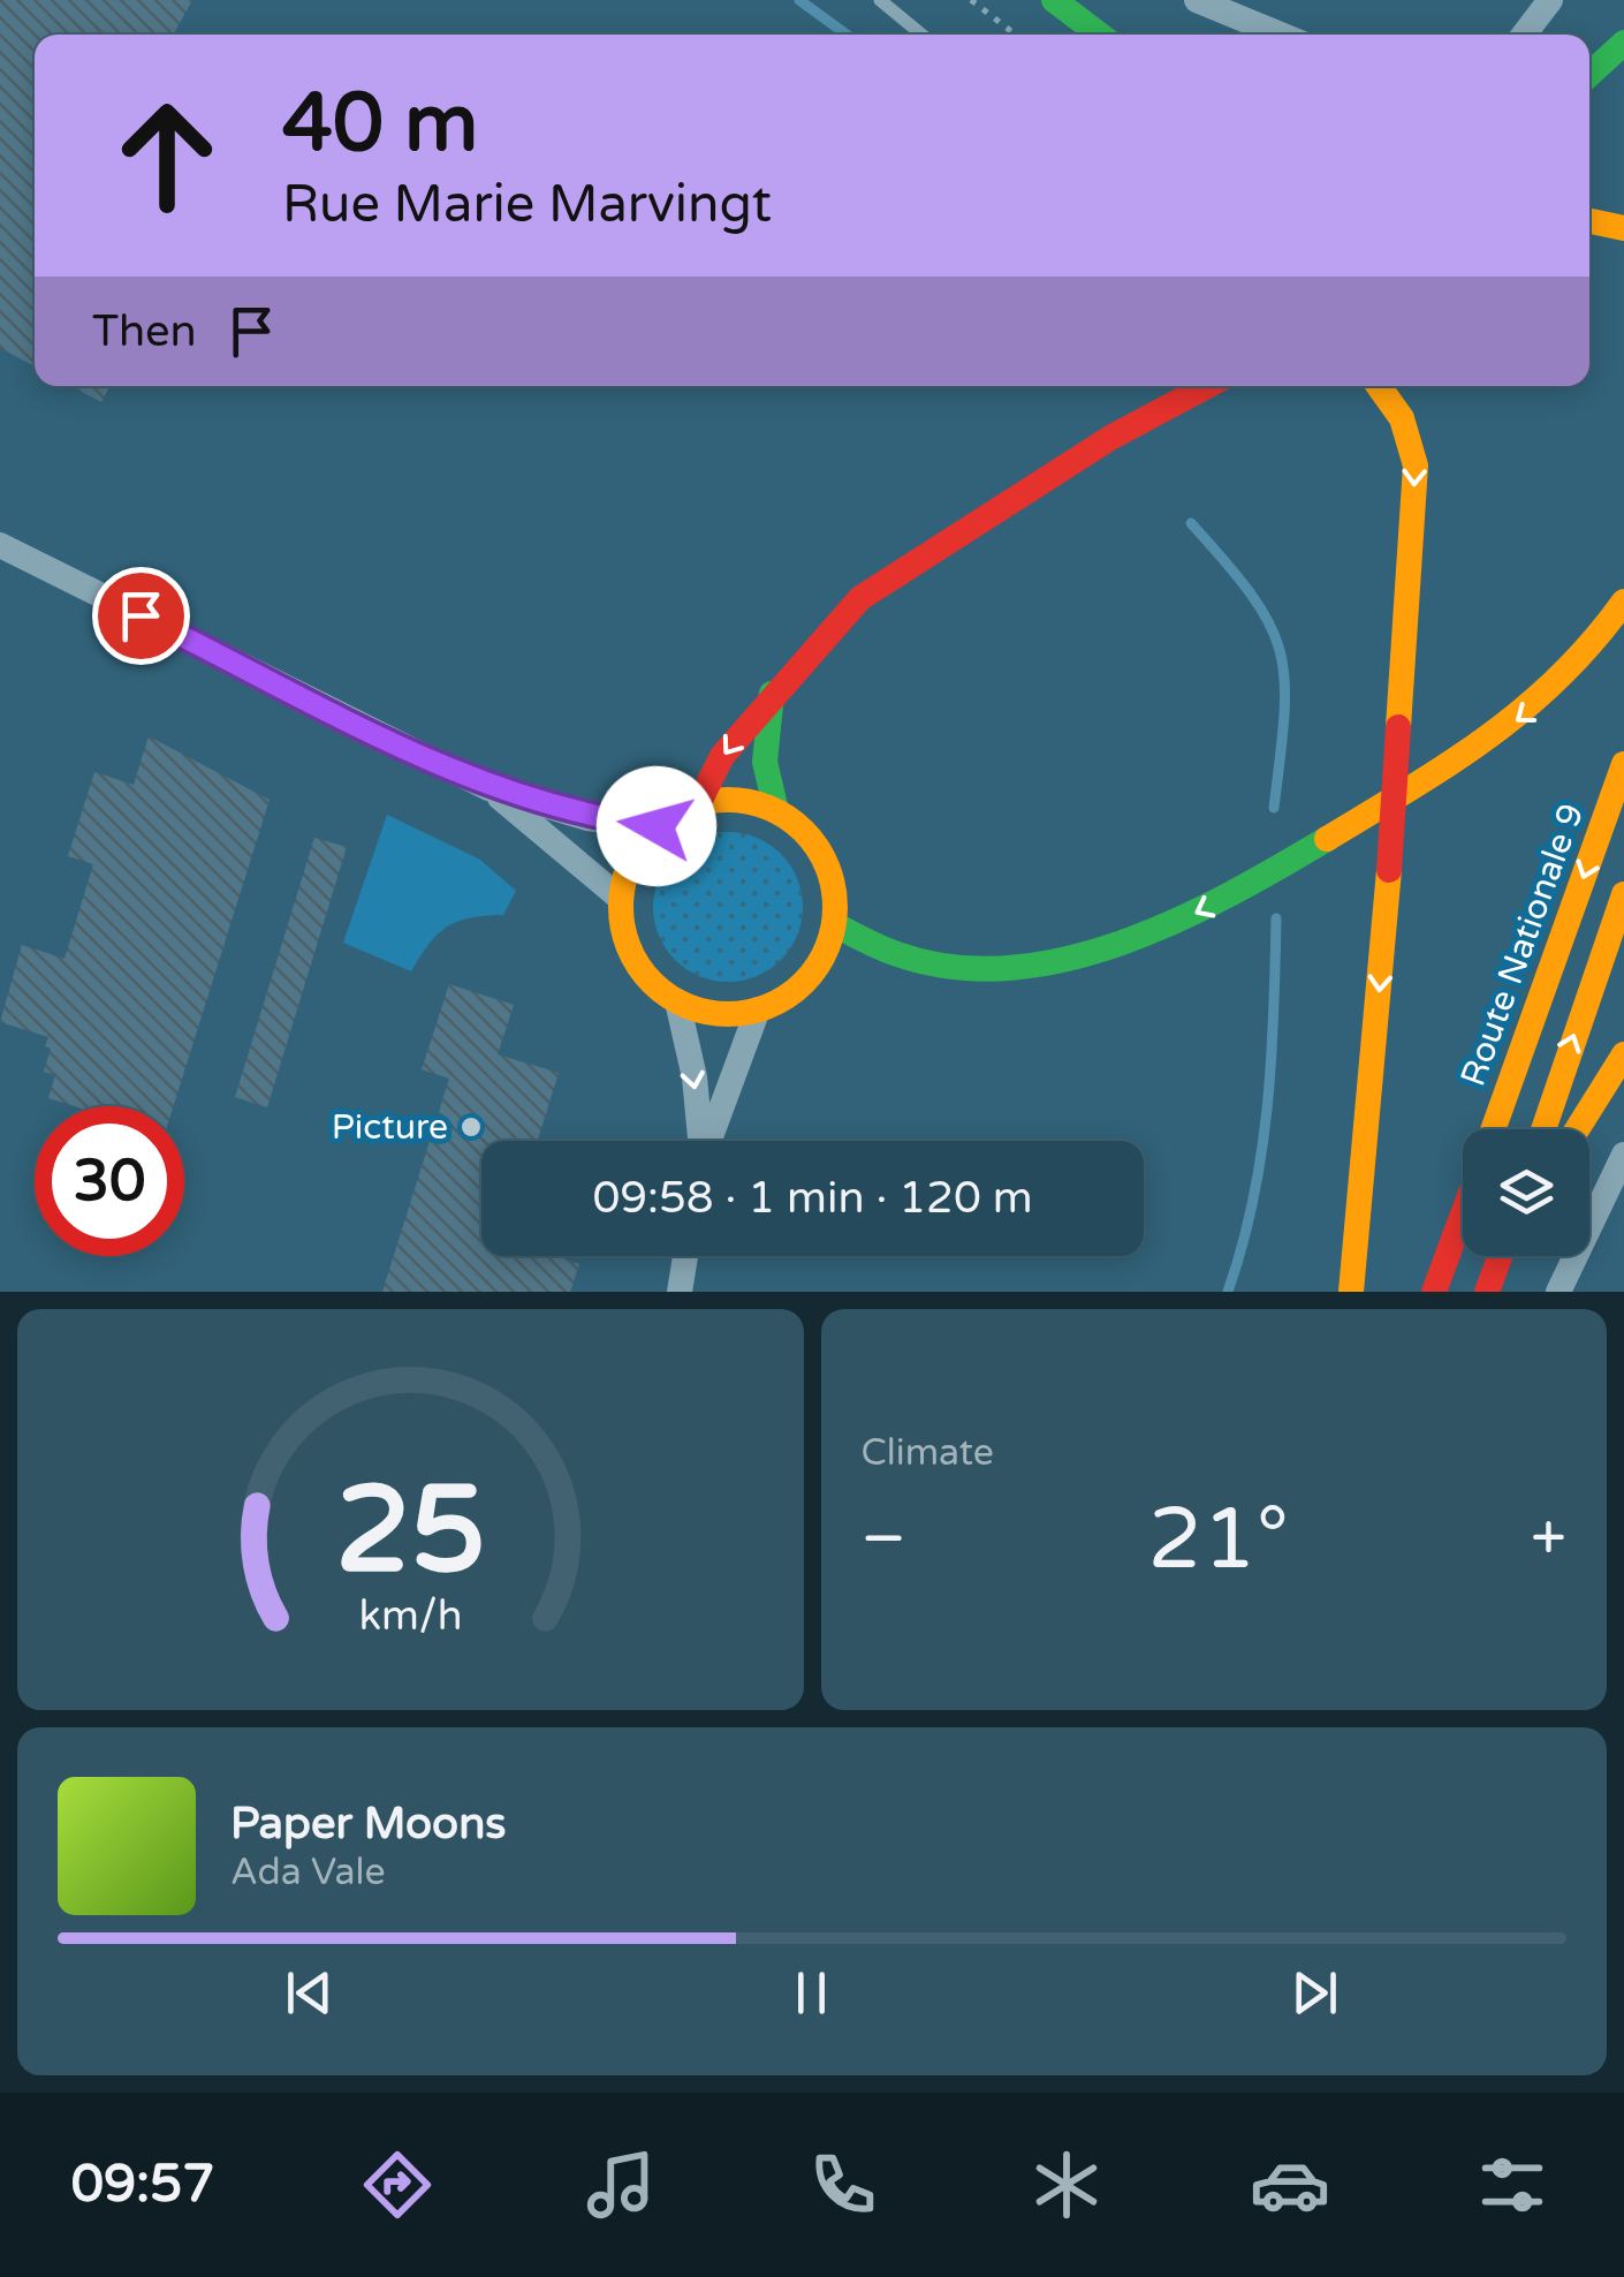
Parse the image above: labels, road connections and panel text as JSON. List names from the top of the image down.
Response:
{
  "streets": {
    "main road": ["Route Nationale 9"]
  },
  "places": ["Picture"],
  "page": {
    "turn": ["40 m", "Rue Marie Marvingt"],
    "then": "Then",
    "limit": "30",
    "trip": "09:58 · 1 min · 120 m",
    "tile": "Climate",
    "heat": ["−", "21°", "+"],
    "song": ["Paper Moons", "Ada Vale"],
    "tabs": "09:57",
    "gauge": ["25", "km/h"]
  }
}
